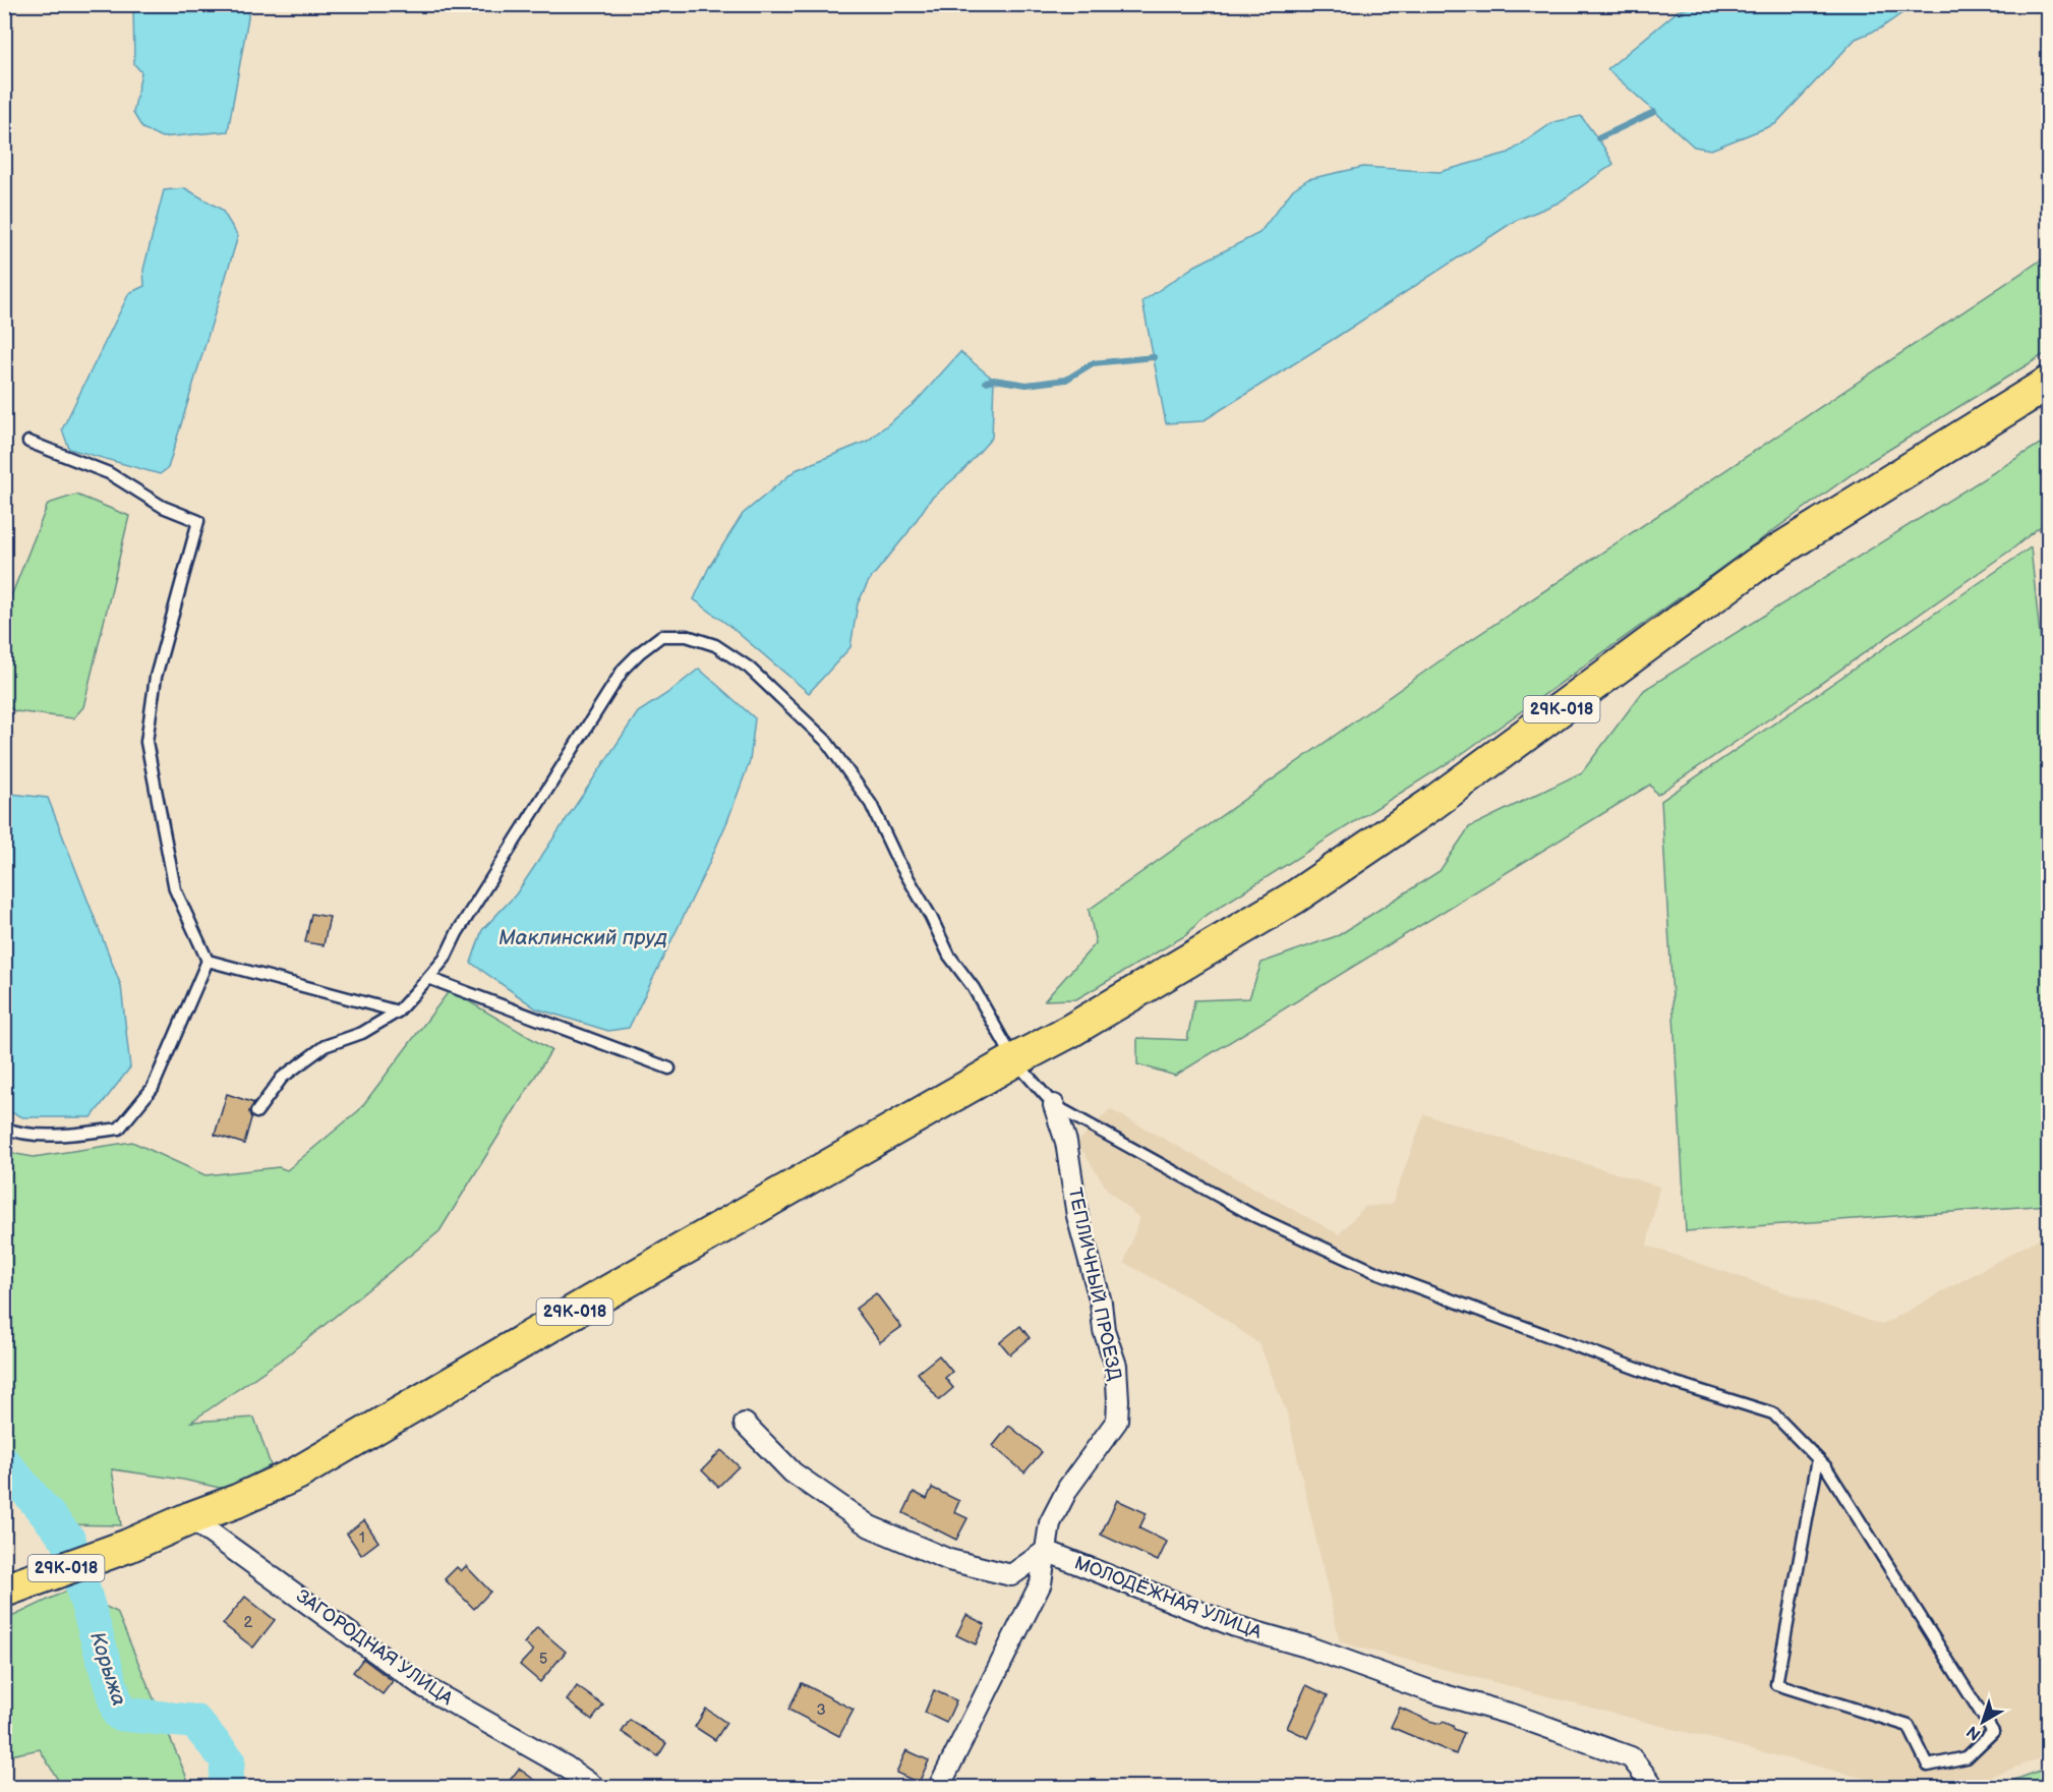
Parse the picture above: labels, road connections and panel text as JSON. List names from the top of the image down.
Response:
{
  "streets": {
    "main road": ["29К-018"],
    "street": ["ТЕПЛИЧНЫЙ ПРОЕЗД", "МОЛОДЁЖНАЯ УЛИЦА", "ЗАГОРОДНАЯ УЛИЦА"]
  },
  "crossings": [
    ["29К-018", "ЗАГОРОДНАЯ УЛИЦА"],
    ["ТЕПЛИЧНЫЙ ПРОЕЗД", "МОЛОДЁЖНАЯ УЛИЦА"]
  ],
  "water": ["Маклинский пруд", "Корыжа"],
  "house_numbers": [
    "1",
    "2",
    "5",
    "3"
  ],
  "north": "bottom left"
}
